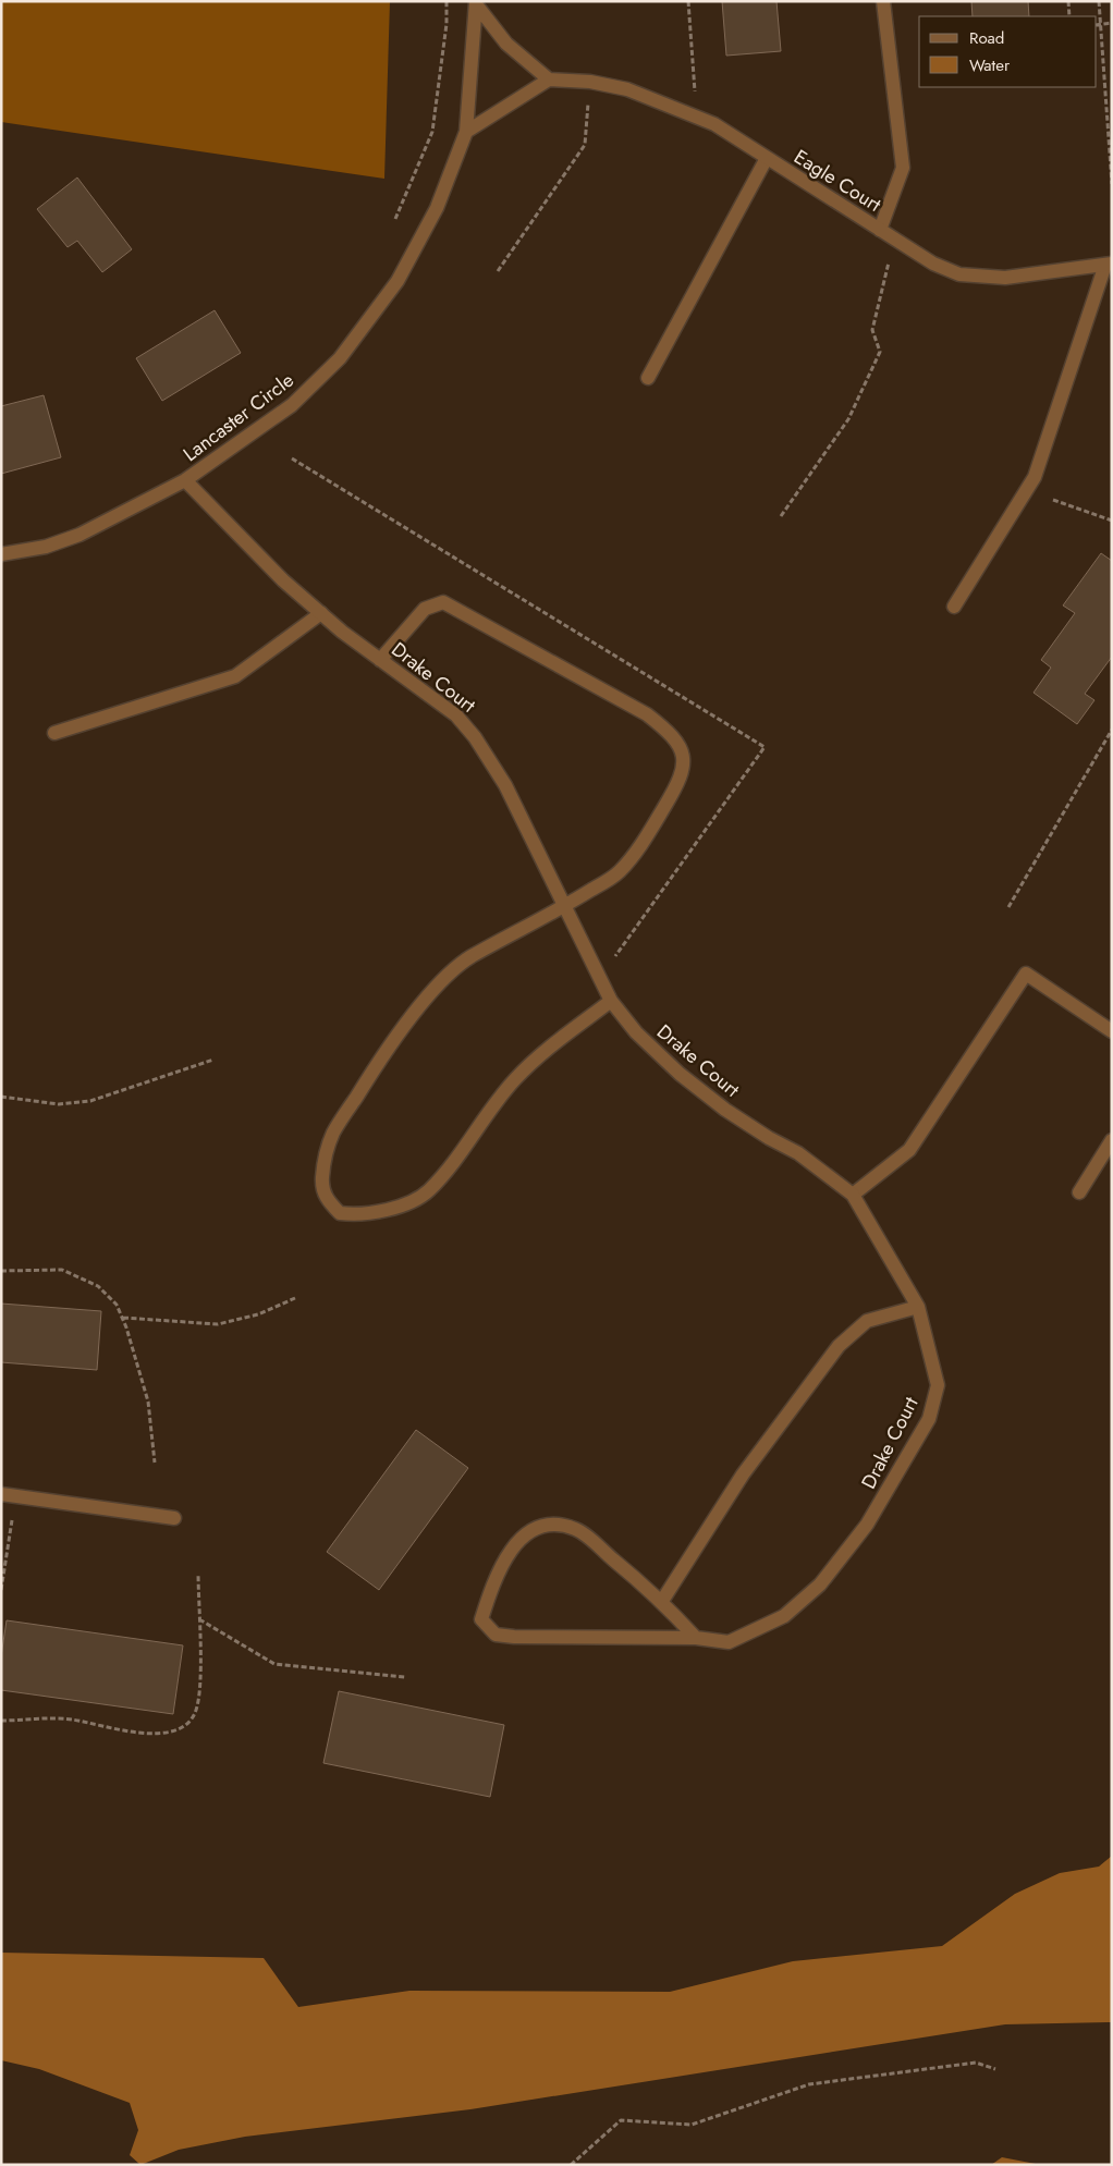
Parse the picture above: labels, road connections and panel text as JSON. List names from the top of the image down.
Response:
{
  "streets": {
    "street": ["Eagle Court", "Lancaster Circle", "Drake Court"]
  },
  "crossings": [
    ["Lancaster Circle", "Drake Court"]
  ],
  "legend": ["Road", "Water"]
}
